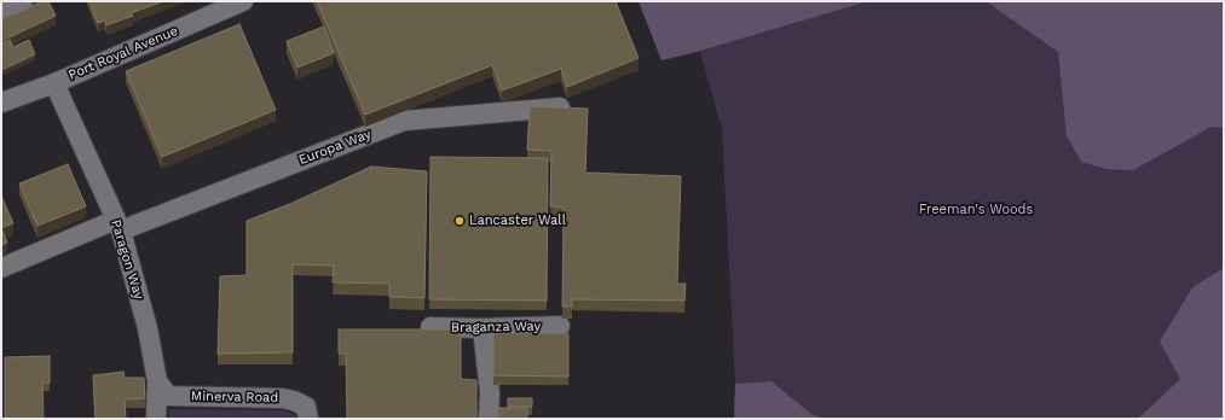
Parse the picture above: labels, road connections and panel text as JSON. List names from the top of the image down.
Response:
{
  "streets": {
    "street": [
      "Port Royal Avenue",
      "Europa Way",
      "Paragon Way",
      "Braganza Way",
      "Minerva Road"
    ]
  },
  "crossings": [
    ["Port Royal Avenue", "Paragon Way"],
    ["Europa Way", "Paragon Way"],
    ["Paragon Way", "Minerva Road"]
  ],
  "parks": ["Freeman's Woods"],
  "places": ["Lancaster Wall"]
}
